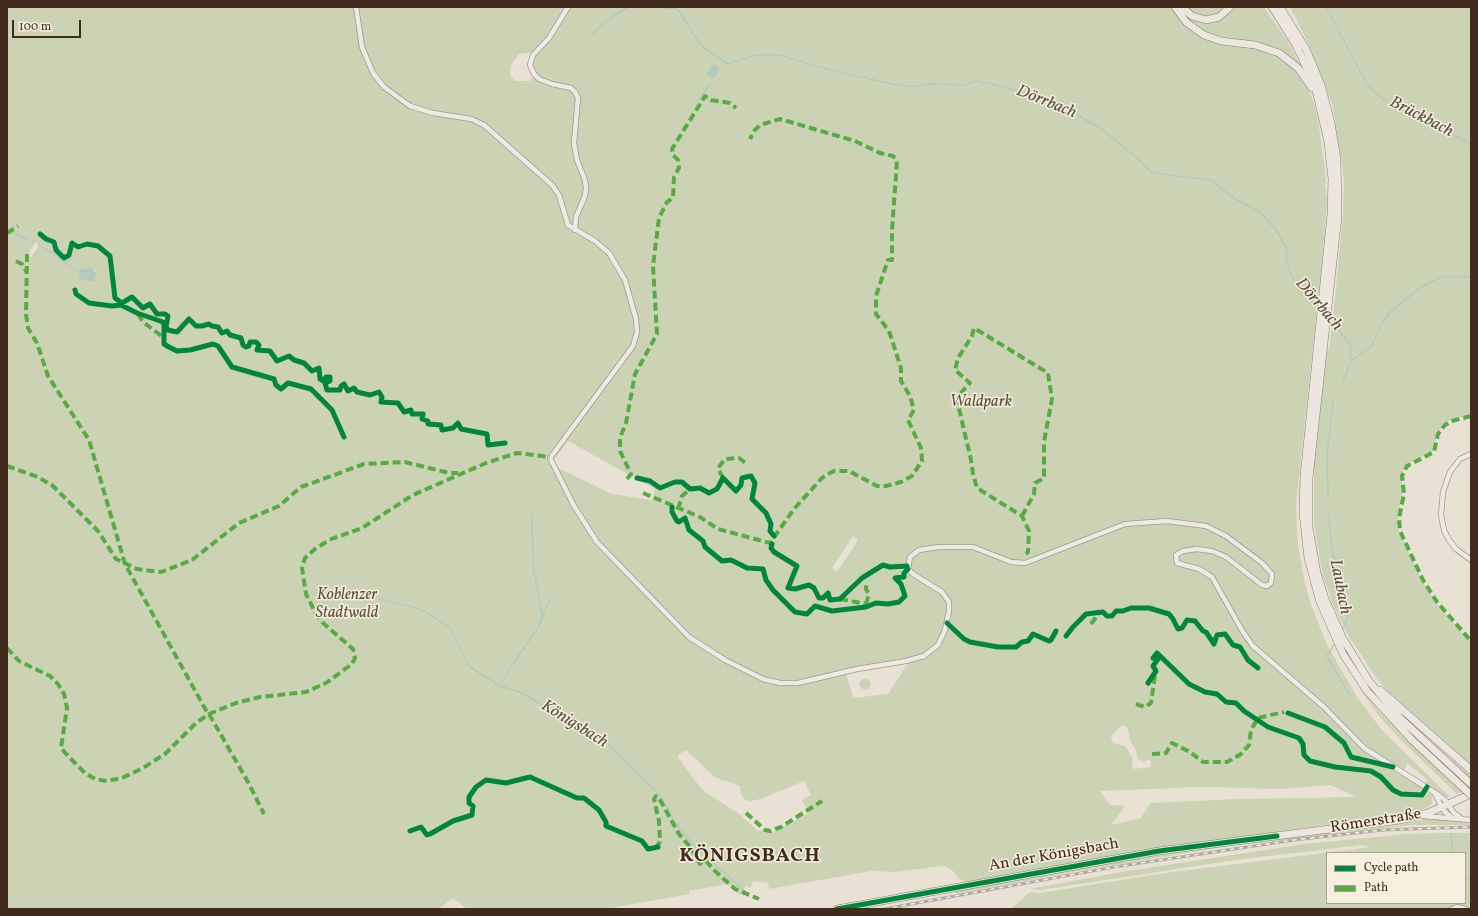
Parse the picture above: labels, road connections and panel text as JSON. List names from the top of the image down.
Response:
{
  "streets": {
    "main road": ["Römerstraße", "An der Königsbach"]
  },
  "crossings": [
    ["Römerstraße", "An der Königsbach"]
  ],
  "districts": ["KÖNIGSBACH"],
  "water": [
    "Dörrbach",
    "Brückbach",
    "Laubach",
    "Königsbach"
  ],
  "parks": ["Waldpark", "Koblenzer Stadtwald"],
  "legend": ["Cycle path", "Path"],
  "scale_bar": "100 m"
}
